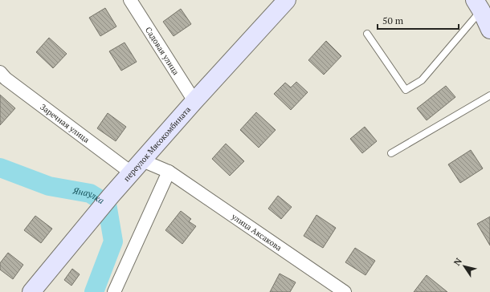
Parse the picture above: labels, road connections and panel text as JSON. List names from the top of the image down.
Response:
{
  "streets": {
    "street": [
      "Садовая улица",
      "Заречная улица",
      "переулок Мясокомбината",
      "улица Аксакова"
    ]
  },
  "crossings": [
    ["Садовая улица", "переулок Мясокомбината"],
    ["Заречная улица", "переулок Мясокомбината"],
    ["Заречная улица", "улица Аксакова"],
    ["переулок Мясокомбината", "улица Аксакова"]
  ],
  "water": ["Янаулка"],
  "scale_bar": "50 m",
  "north": "top left"
}
